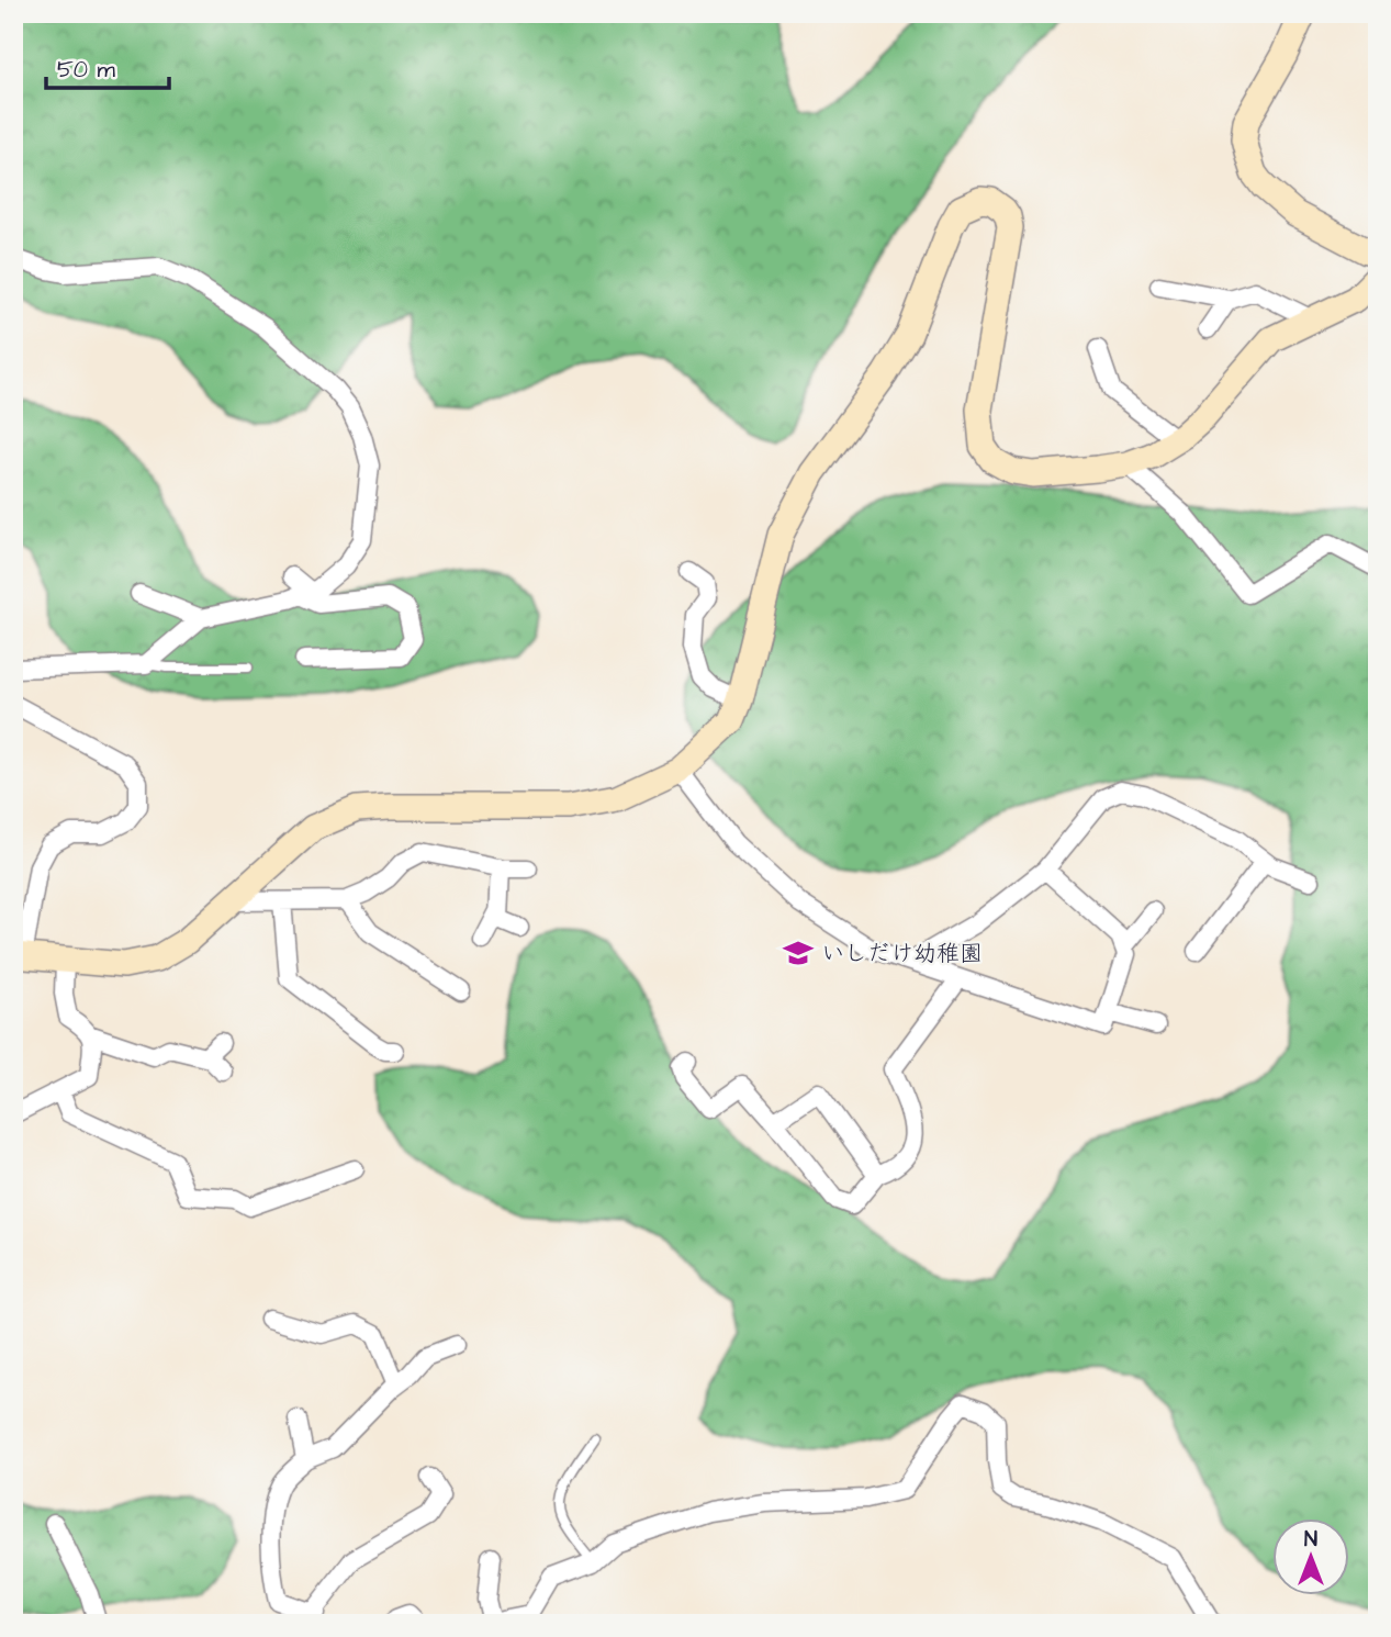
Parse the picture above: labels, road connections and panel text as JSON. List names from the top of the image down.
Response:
{
  "places": {
    "school or university": ["いしだけ幼稚園"]
  },
  "scale_bar": "50 m",
  "north": "top"
}
